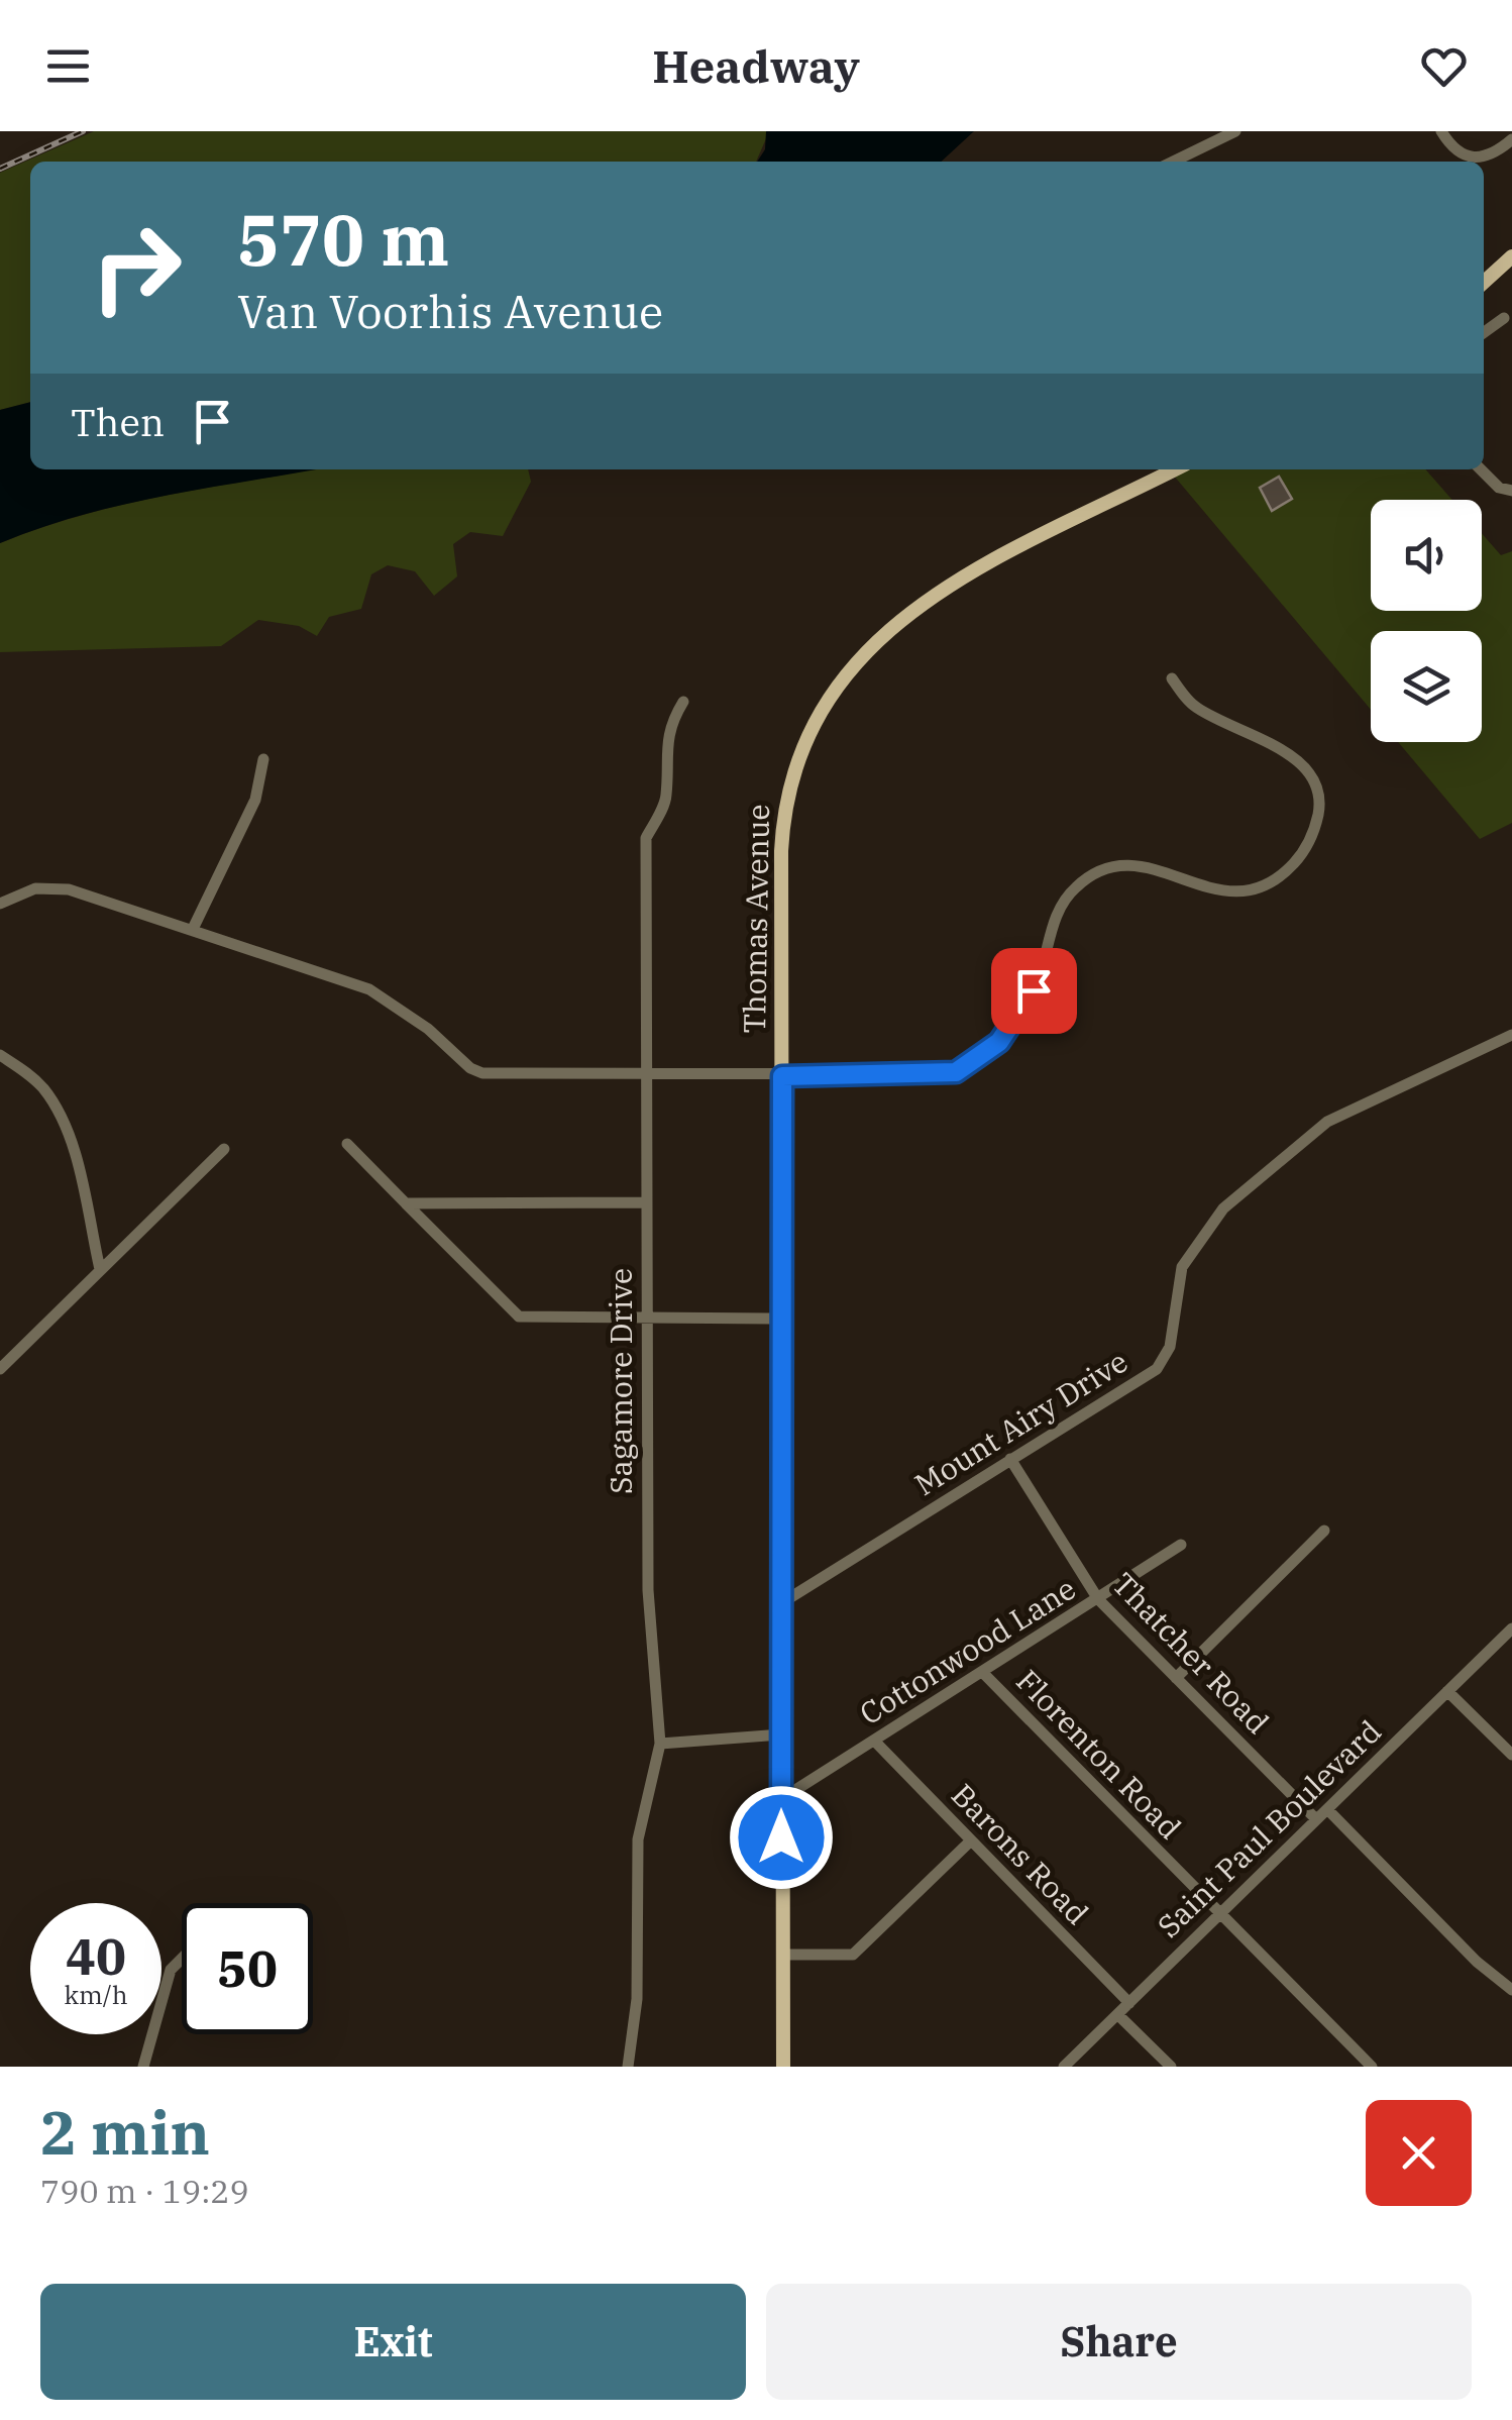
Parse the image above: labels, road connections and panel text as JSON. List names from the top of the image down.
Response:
{
  "streets": {
    "main road": ["Thomas Avenue"],
    "street": [
      "Sagamore Drive",
      "Mount Airy Drive",
      "Cottonwood Lane",
      "Thatcher Road",
      "Florenton Road",
      "Saint Paul Boulevard",
      "Barons Road"
    ]
  },
  "crossings": [
    ["Thomas Avenue", "Mount Airy Drive"],
    ["Thomas Avenue", "Cottonwood Lane"],
    ["Mount Airy Drive", "Thatcher Road"],
    ["Cottonwood Lane", "Thatcher Road"],
    ["Cottonwood Lane", "Florenton Road"],
    ["Cottonwood Lane", "Barons Road"],
    ["Thatcher Road", "Saint Paul Boulevard"],
    ["Florenton Road", "Saint Paul Boulevard"],
    ["Saint Paul Boulevard", "Barons Road"]
  ],
  "page": {
    "header": "Headway",
    "turn": ["570 m", "Van Voorhis Avenue"],
    "then": "Then",
    "speed": "40 km/h",
    "limit": "50",
    "heading": ["2 min", "790 m · 19:29"],
    "buttons": ["Exit", "Share"]
  }
}
